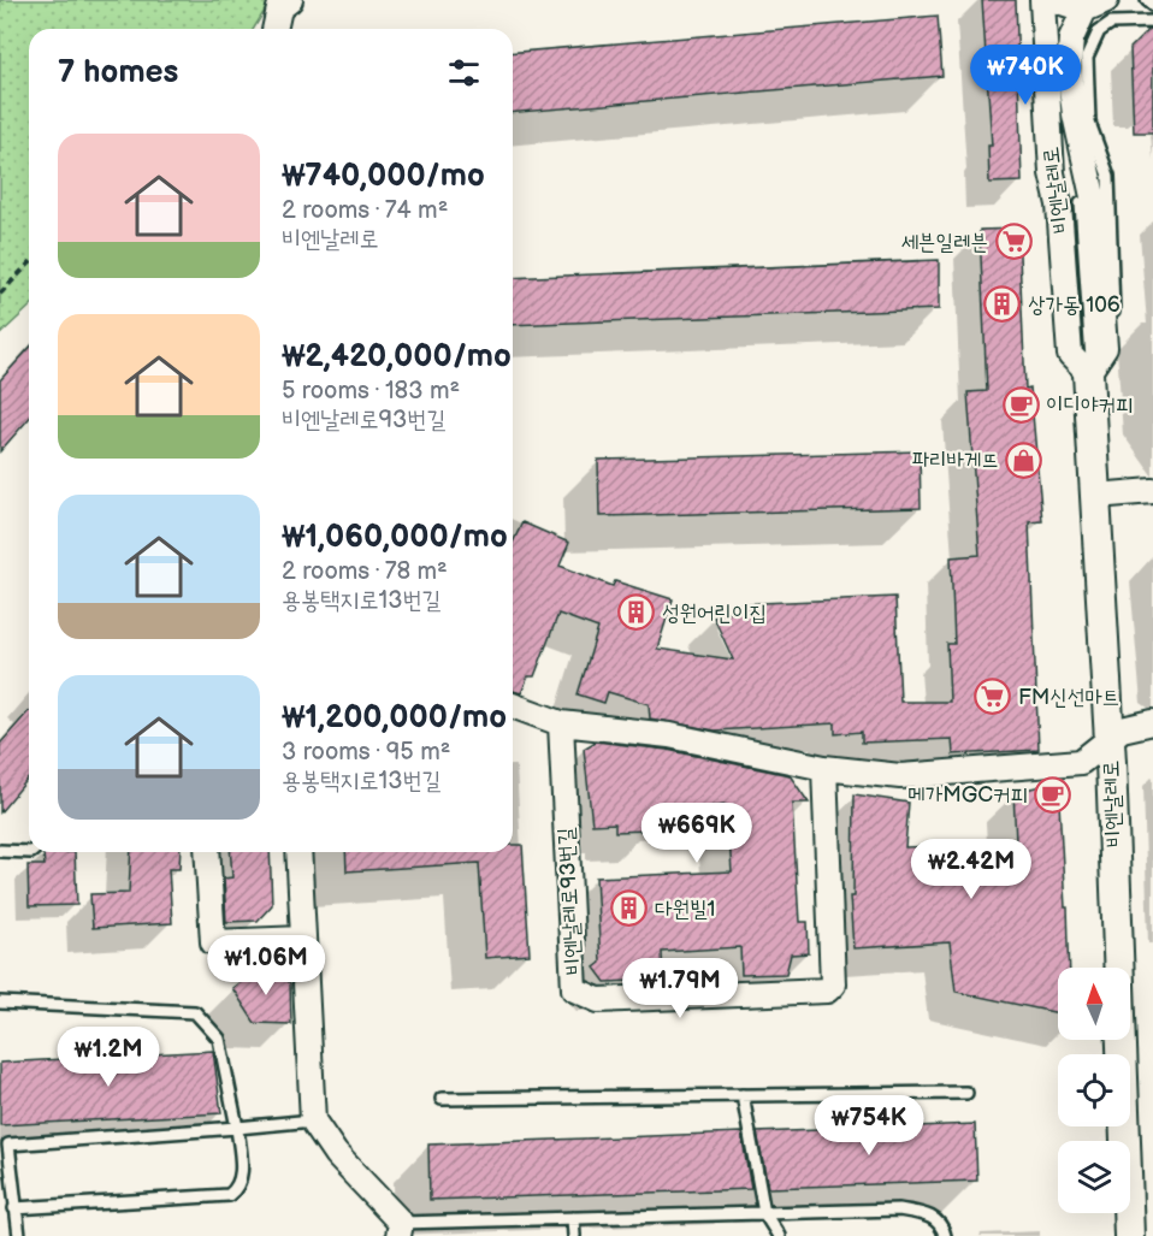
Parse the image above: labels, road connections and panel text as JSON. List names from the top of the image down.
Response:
{
  "streets": {
    "street": ["비엔날레로", "비엔날레로93번길"]
  },
  "places": {
    "supermarket": ["세븐일레븐", "FM신선마트"],
    "building": ["상가동 106", "성원어린이집", "다원빌1"],
    "cafe": ["이디야커피", "메가MGC커피"],
    "shop": ["파리바게뜨"]
  },
  "north": "top",
  "page": {
    "heading": "7 homes",
    "price": [
      "₩740K",
      "₩669K",
      "₩2.42M",
      "₩1.06M",
      "₩1.79M",
      "₩1.2M",
      "₩754K"
    ],
    "list": [
      {
        "name": "₩740,000/mo",
        "note": "2 rooms · 74 m² · 비엔날레로"
      },
      {
        "name": "₩2,420,000/mo",
        "note": "5 rooms · 183 m² · 비엔날레로93번길"
      },
      {
        "name": "₩1,060,000/mo",
        "note": "2 rooms · 78 m² · 용봉택지로13번길"
      },
      {
        "name": "₩1,200,000/mo",
        "note": "3 rooms · 95 m² · 용봉택지로13번길"
      }
    ]
  }
}
